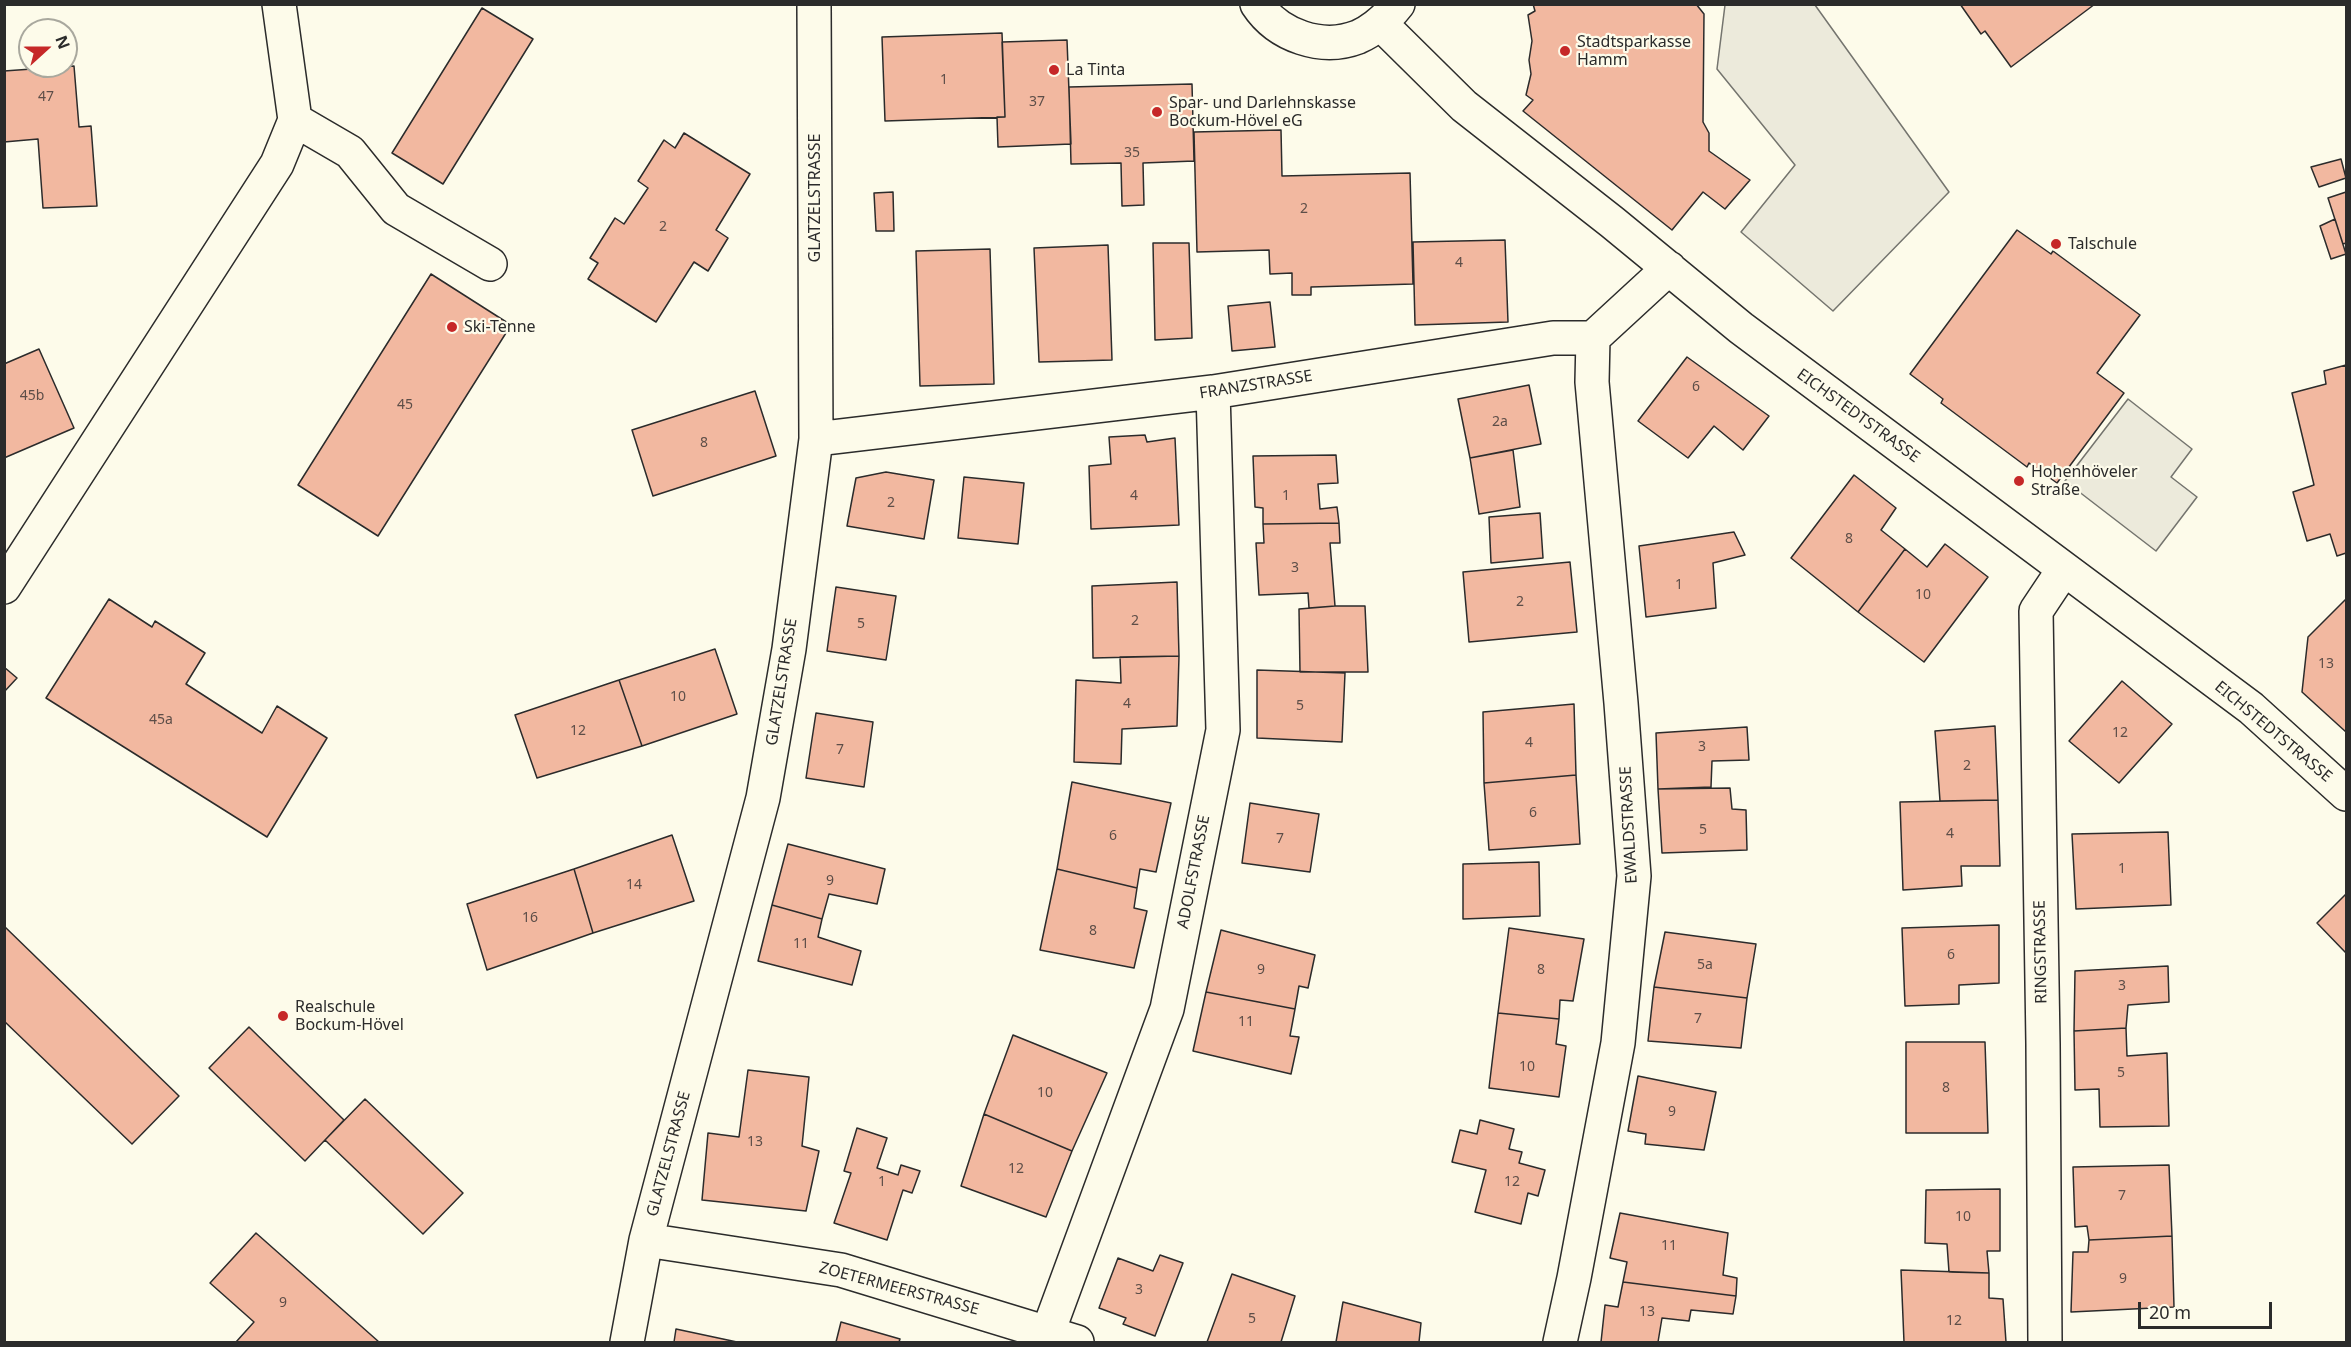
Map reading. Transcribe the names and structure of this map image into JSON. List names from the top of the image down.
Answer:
{
  "streets": {
    "street": [
      "GLATZELSTRASSE",
      "FRANZSTRASSE",
      "EICHSTEDTSTRASSE",
      "EWALDSTRASSE",
      "ADOLFSTRASSE",
      "RINGSTRASSE",
      "ZOETERMEERSTRASSE"
    ]
  },
  "crossings": [
    ["GLATZELSTRASSE", "FRANZSTRASSE"],
    ["GLATZELSTRASSE", "ZOETERMEERSTRASSE"],
    ["FRANZSTRASSE", "EWALDSTRASSE"],
    ["FRANZSTRASSE", "ADOLFSTRASSE"],
    ["EICHSTEDTSTRASSE", "RINGSTRASSE"],
    ["ADOLFSTRASSE", "ZOETERMEERSTRASSE"]
  ],
  "places": [
    "Stadtsparkasse Hamm",
    "La Tinta",
    "Spar- und Darlehnskasse Bockum-Hövel eG",
    "Talschule",
    "Ski-Tenne",
    "Hohenhöveler Straße",
    "Realschule Bockum-Hövel"
  ],
  "house_numbers": [
    "1",
    "47",
    "37",
    "35",
    "2",
    "2",
    "4",
    "6",
    "45b",
    "45",
    "2a",
    "8",
    "4",
    "1",
    "2",
    "8",
    "3",
    "1",
    "10",
    "2",
    "2",
    "5",
    "13",
    "10",
    "4",
    "5",
    "45a",
    "12",
    "12",
    "4",
    "3",
    "7",
    "2",
    "6",
    "5",
    "4",
    "6",
    "7",
    "1",
    "9",
    "14",
    "16",
    "8",
    "11",
    "6",
    "5a",
    "9",
    "8",
    "3",
    "7",
    "11",
    "10",
    "5",
    "8",
    "10",
    "9",
    "13",
    "12",
    "1",
    "12",
    "7",
    "10",
    "11",
    "9",
    "3",
    "9",
    "13",
    "5",
    "12"
  ],
  "scale_bar": "20 m",
  "north": "right"
}
